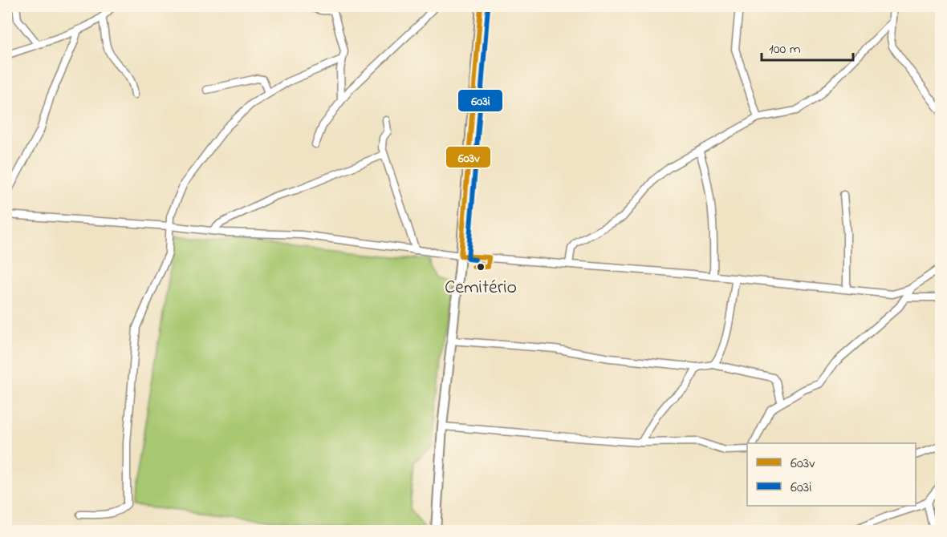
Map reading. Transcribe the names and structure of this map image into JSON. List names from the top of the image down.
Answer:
{
  "places": ["Cemitério"],
  "lines": ["transit line 603v", "transit line 603i"],
  "legend": ["603v", "603i"],
  "scale_bar": "100 m"
}
